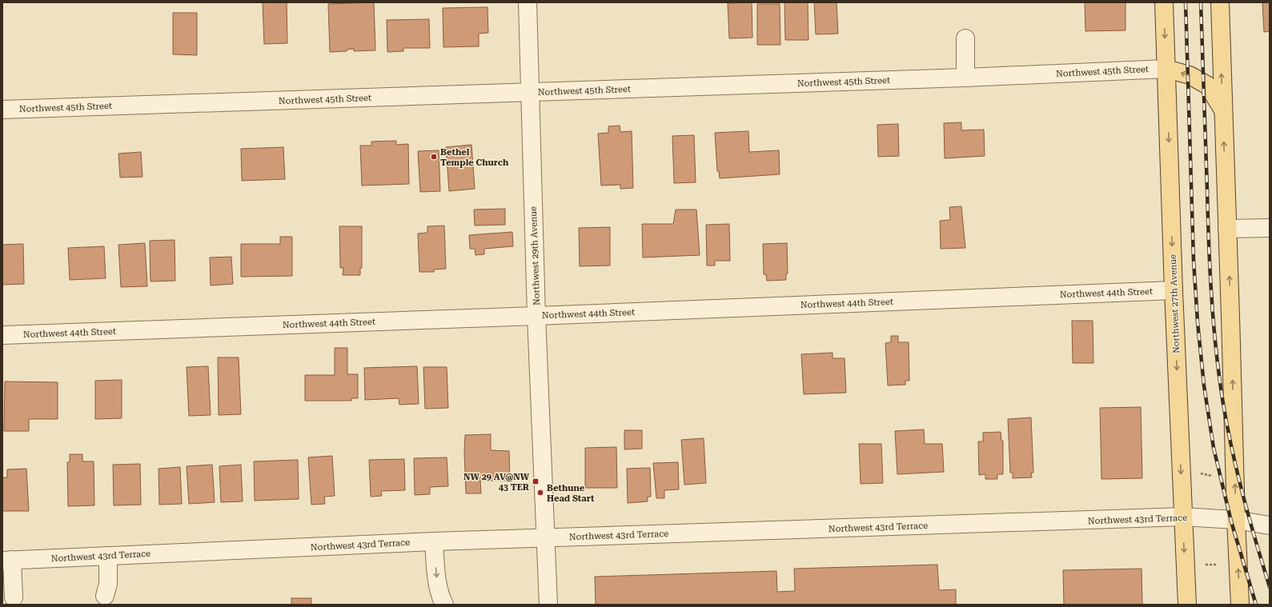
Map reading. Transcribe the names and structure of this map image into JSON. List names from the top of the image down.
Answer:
{
  "streets": {
    "main road": ["Northwest 27th Avenue"],
    "street": [
      "Northwest 45th Street",
      "Northwest 29th Avenue",
      "Northwest 44th Street",
      "Northwest 43rd Terrace"
    ]
  },
  "crossings": [
    ["Northwest 45th Street", "Northwest 29th Avenue"],
    ["Northwest 45th Street", "Northwest 27th Avenue"],
    ["Northwest 29th Avenue", "Northwest 44th Street"],
    ["Northwest 29th Avenue", "Northwest 43rd Terrace"],
    ["Northwest 44th Street", "Northwest 27th Avenue"],
    ["Northwest 27th Avenue", "Northwest 43rd Terrace"]
  ],
  "places": {
    "other": ["Bethel Temple Church", "Bethune Head Start"],
    "transit": ["NW 29 AV@NW 43 TER"]
  }
}
